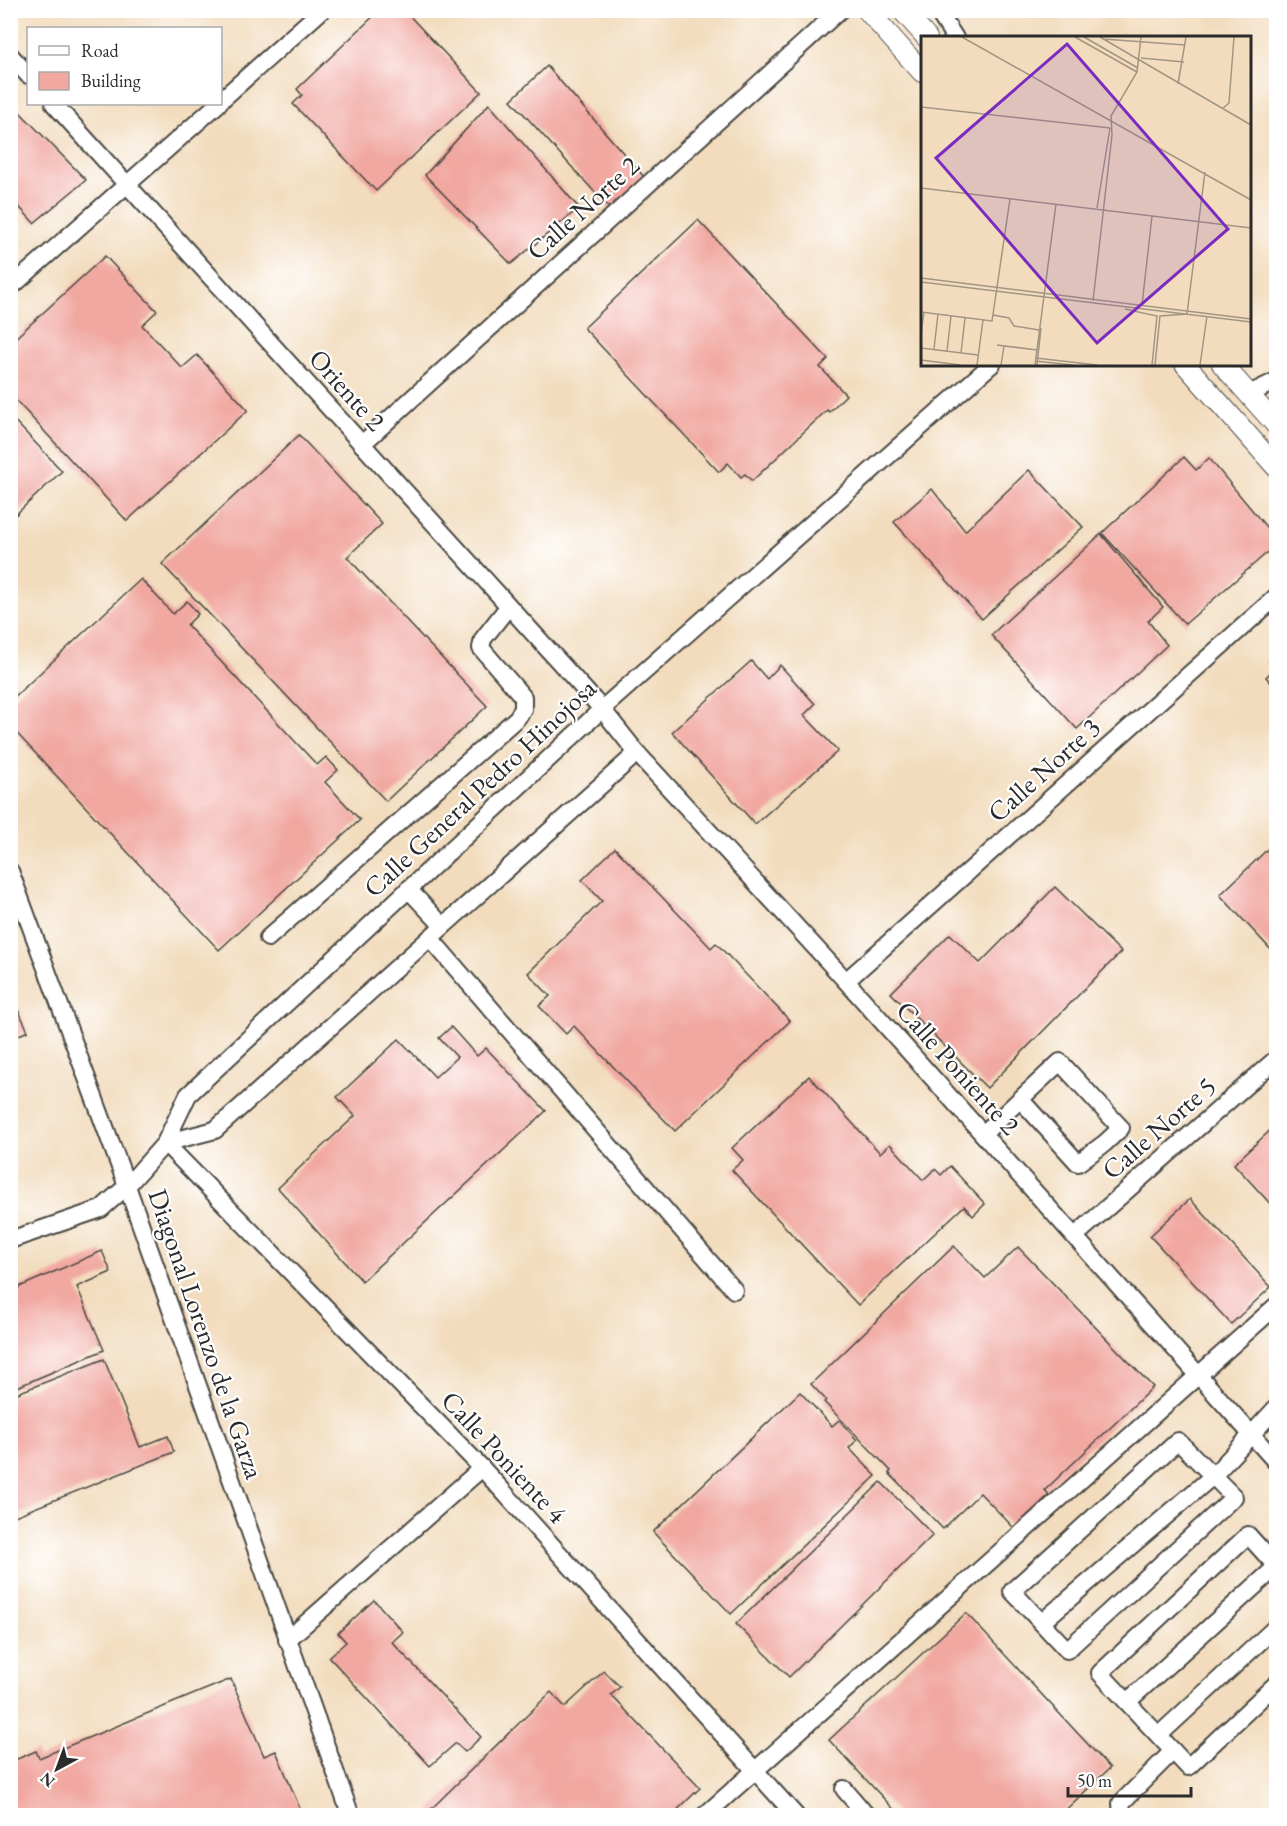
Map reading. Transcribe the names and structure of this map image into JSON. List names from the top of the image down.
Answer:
{
  "streets": {
    "street": [
      "Calle Norte 2",
      "Oriente 2",
      "Calle Norte 3",
      "Calle General Pedro Hinojosa",
      "Calle Poniente 2",
      "Calle Norte 5",
      "Diagonal Lorenzo de la Garza",
      "Calle Poniente 4"
    ]
  },
  "crossings": [
    ["Calle Norte 2", "Oriente 2"],
    ["Oriente 2", "Calle General Pedro Hinojosa"],
    ["Oriente 2", "Calle Poniente 2"],
    ["Calle Norte 3", "Calle Poniente 2"],
    ["Calle General Pedro Hinojosa", "Calle Poniente 2"],
    ["Calle General Pedro Hinojosa", "Diagonal Lorenzo de la Garza"],
    ["Calle General Pedro Hinojosa", "Calle Poniente 4"],
    ["Calle Poniente 2", "Calle Norte 5"]
  ],
  "legend": ["Road", "Building"],
  "scale_bar": "50 m",
  "north": "bottom left"
}
